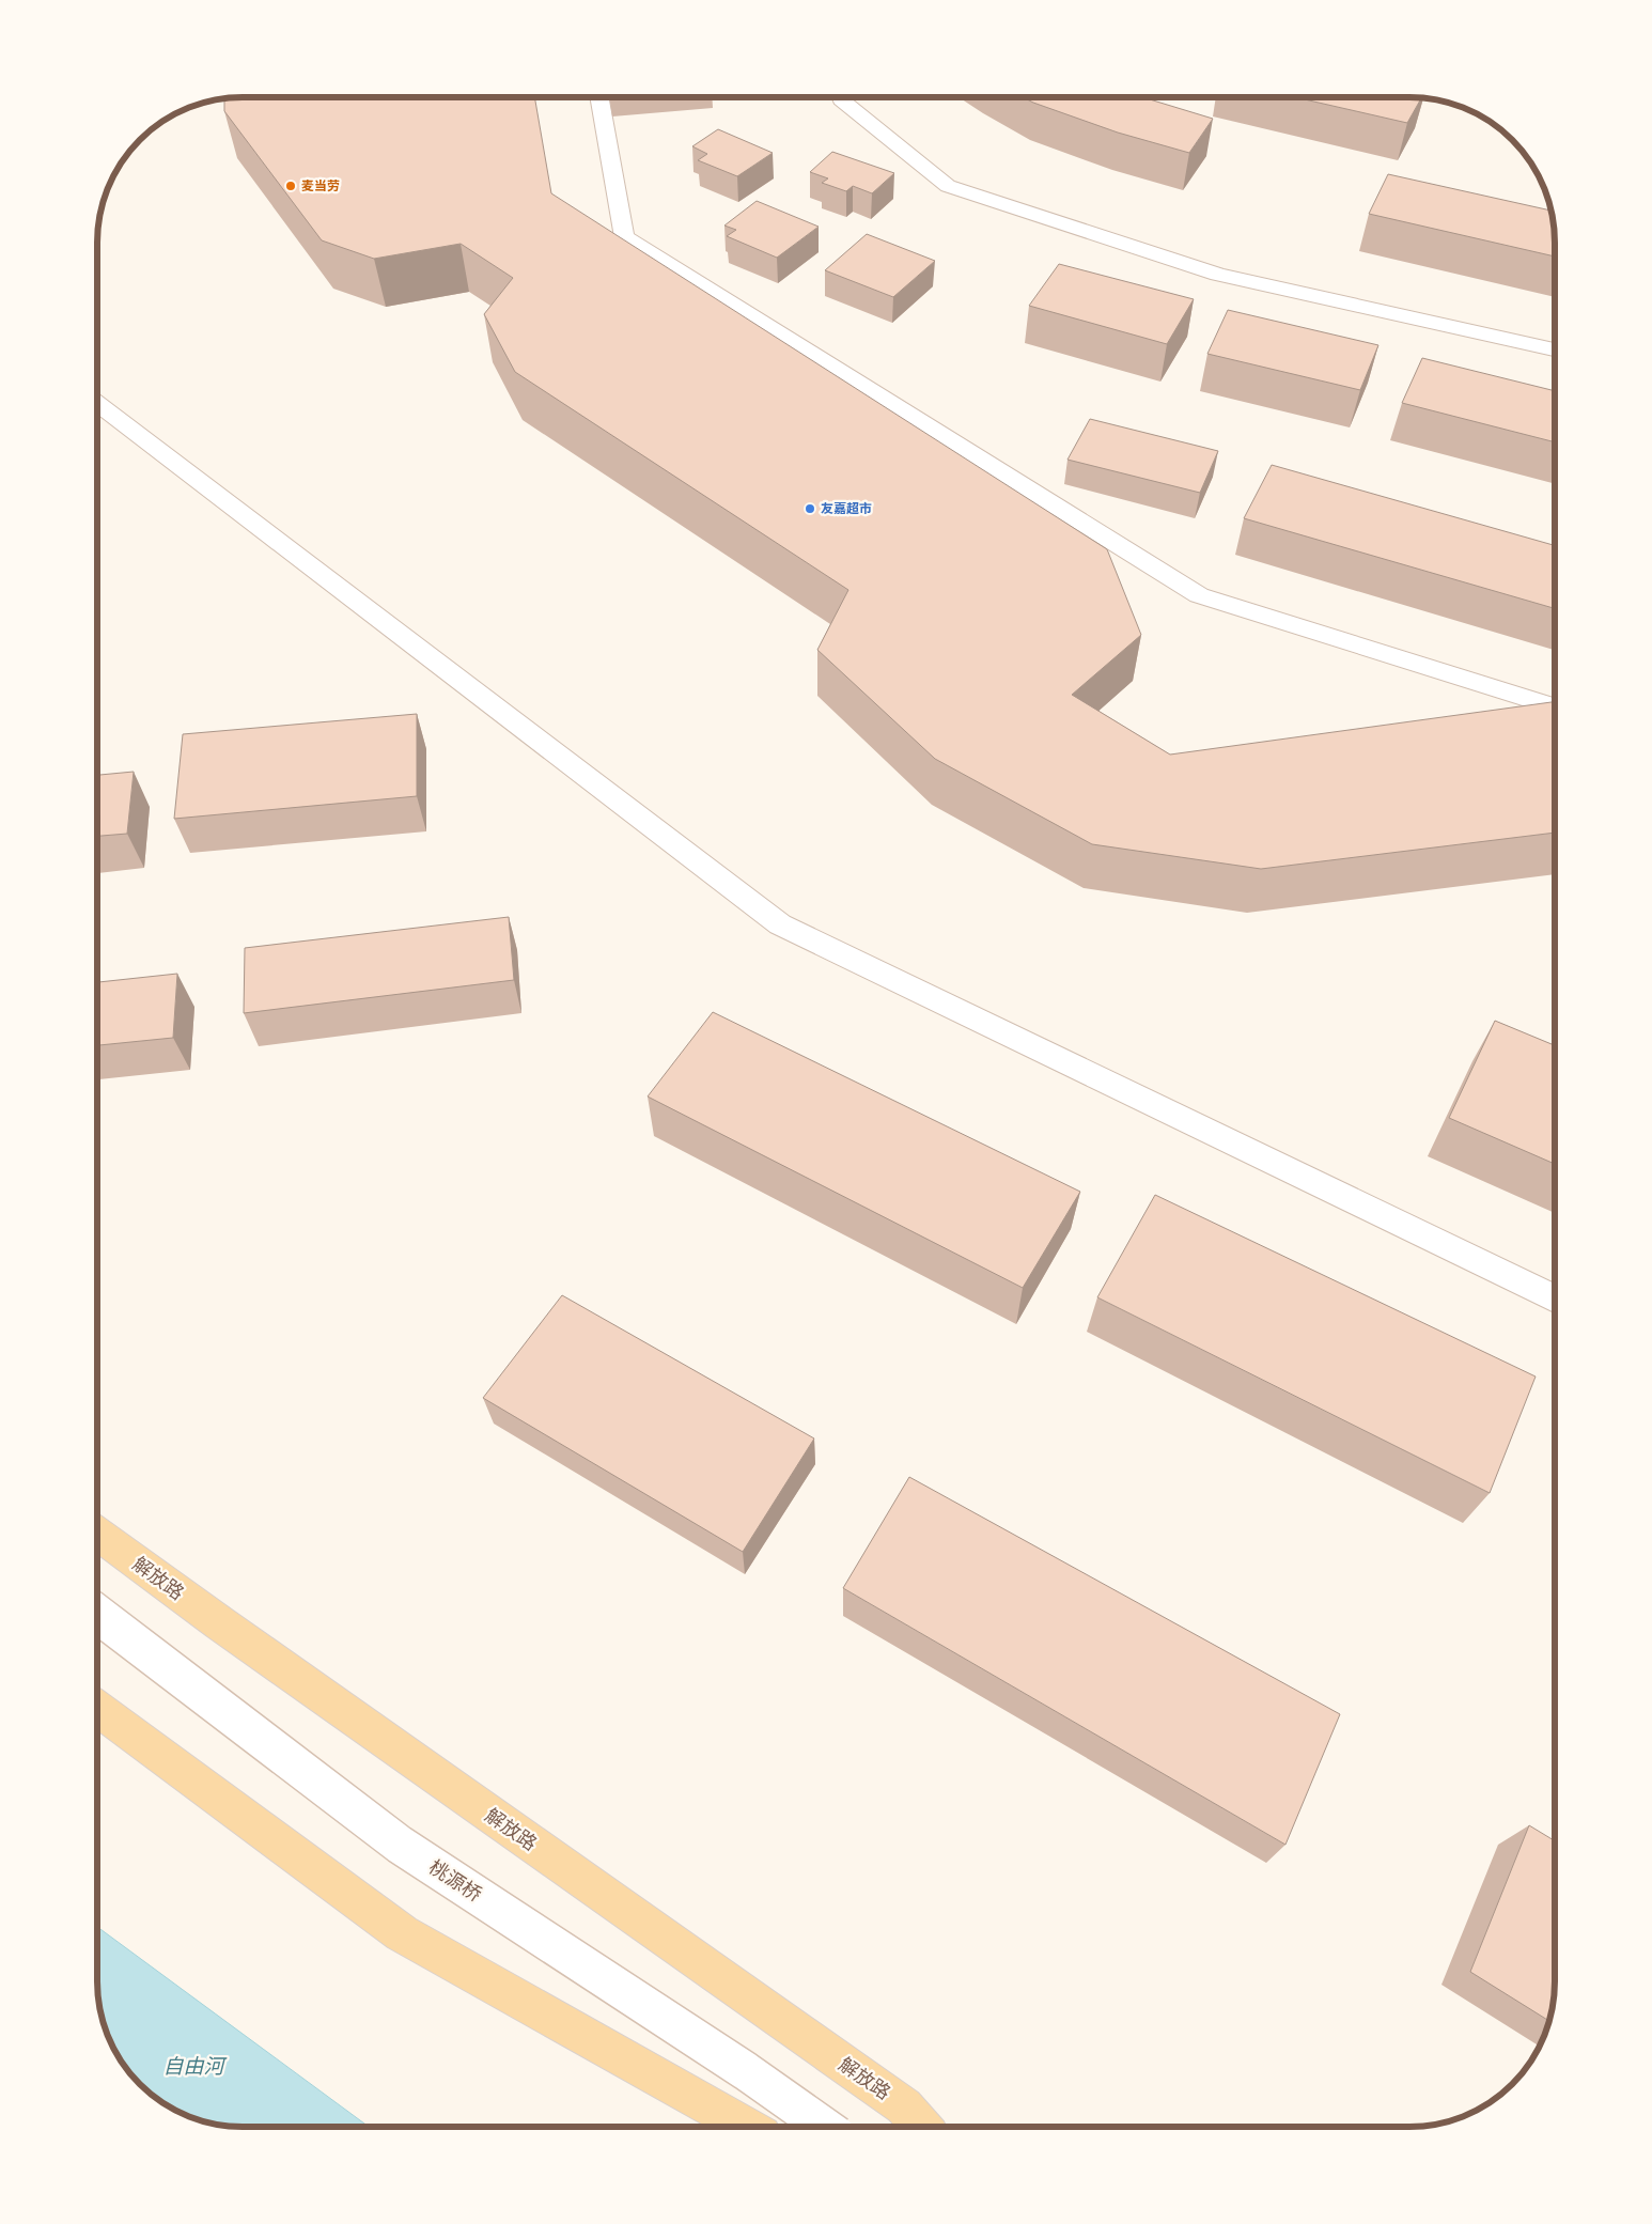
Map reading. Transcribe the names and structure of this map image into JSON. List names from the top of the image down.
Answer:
{
  "streets": {
    "main road": ["解放路"],
    "street": ["桃源桥"]
  },
  "water": ["自由河"],
  "places": ["麦当劳", "友嘉超市"]
}
